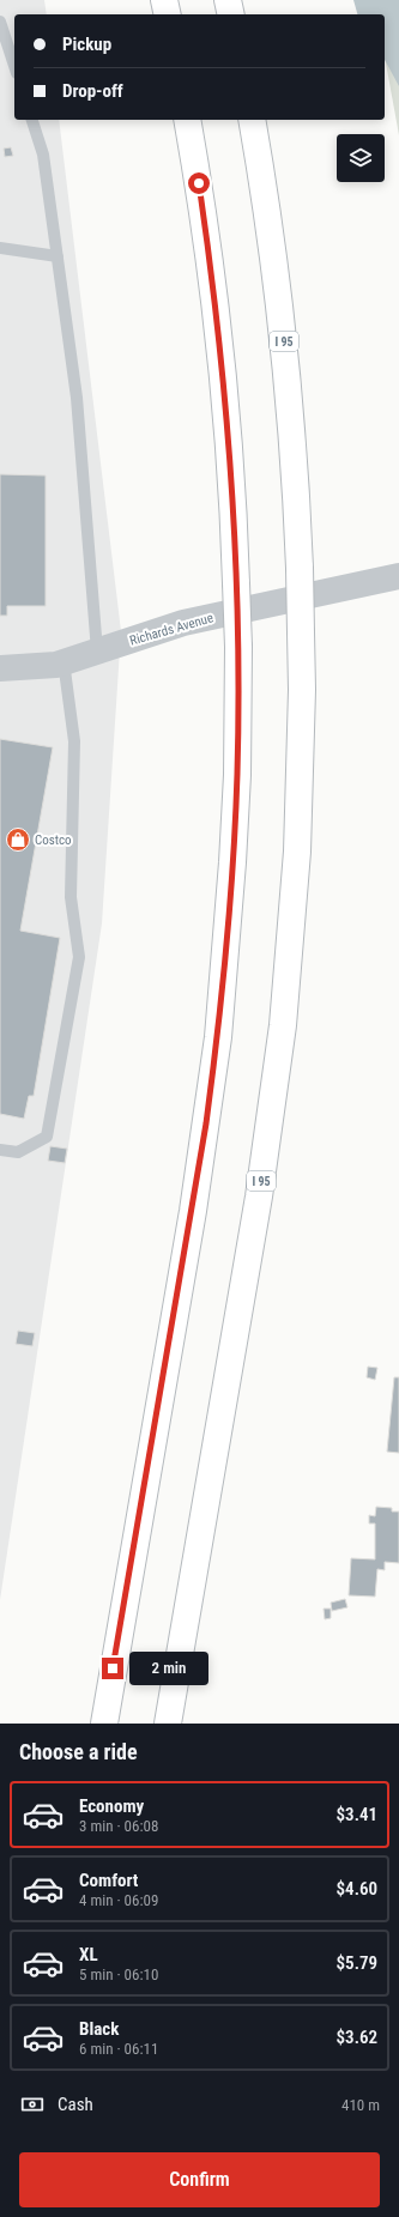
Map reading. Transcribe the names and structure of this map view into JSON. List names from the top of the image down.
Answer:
{
  "streets": {
    "highway": ["I 95"],
    "street": ["Richards Avenue"]
  },
  "places": {
    "shop": ["Costco"]
  },
  "page": {
    "banner": ["Pickup", "Drop-off"],
    "bubble": "2 min",
    "heading": "Choose a ride",
    "list": [
      {
        "name": "Economy",
        "note": "3 min · 06:08",
        "value": "$3.41"
      },
      {
        "name": "Comfort",
        "note": "4 min · 06:09",
        "value": "$4.60"
      },
      {
        "name": "XL",
        "note": "5 min · 06:10",
        "value": "$5.79"
      },
      {
        "name": "Black",
        "note": "6 min · 06:11",
        "value": "$3.62"
      }
    ],
    "pay": ["Cash", "410 m"],
    "buttons": "Confirm"
  }
}
